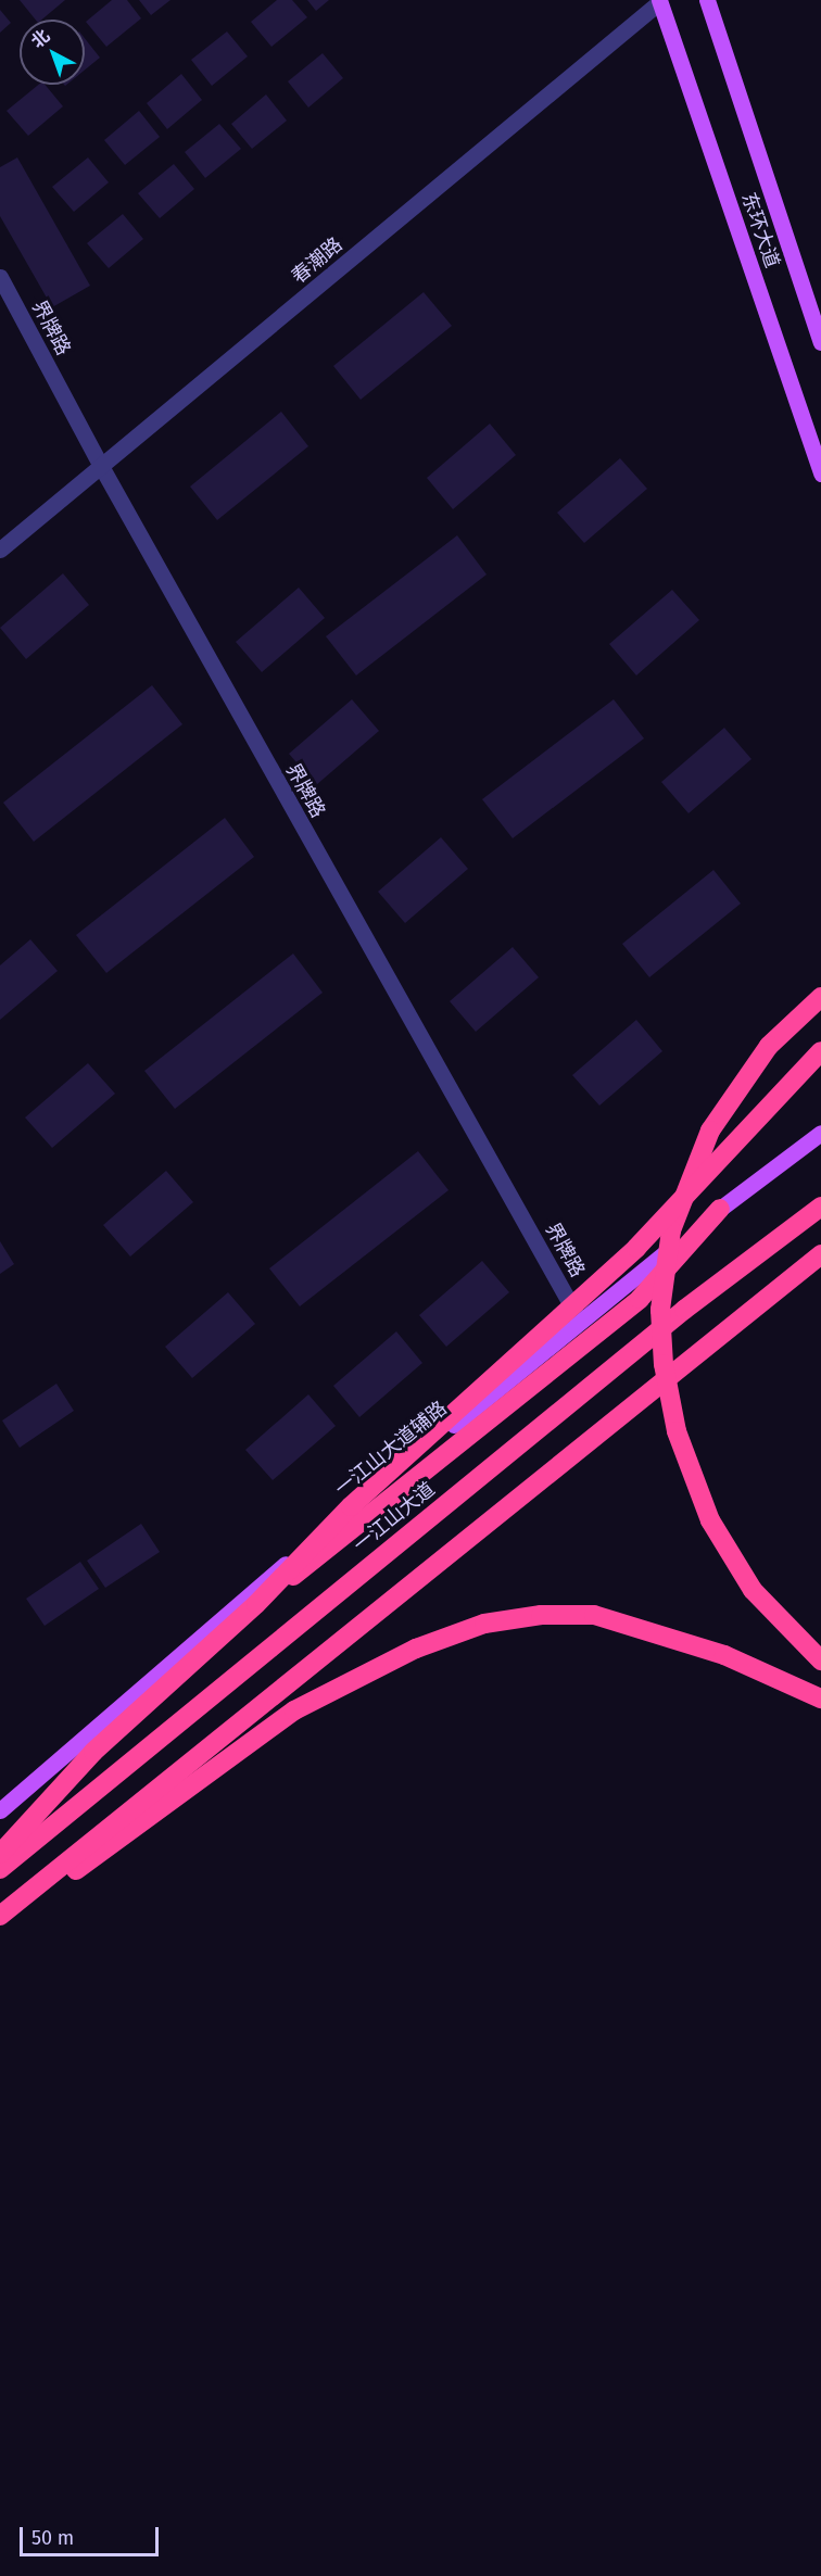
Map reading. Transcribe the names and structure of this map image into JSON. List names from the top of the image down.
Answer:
{
  "streets": {
    "highway": ["一江山大道"],
    "main road": ["东环大道", "一江山大道辅路"],
    "street": ["春潮路", "界牌路"]
  },
  "crossings": [
    ["东环大道", "春潮路"],
    ["春潮路", "界牌路"],
    ["界牌路", "一江山大道辅路"]
  ],
  "scale_bar": "50 m",
  "north": "top left"
}
